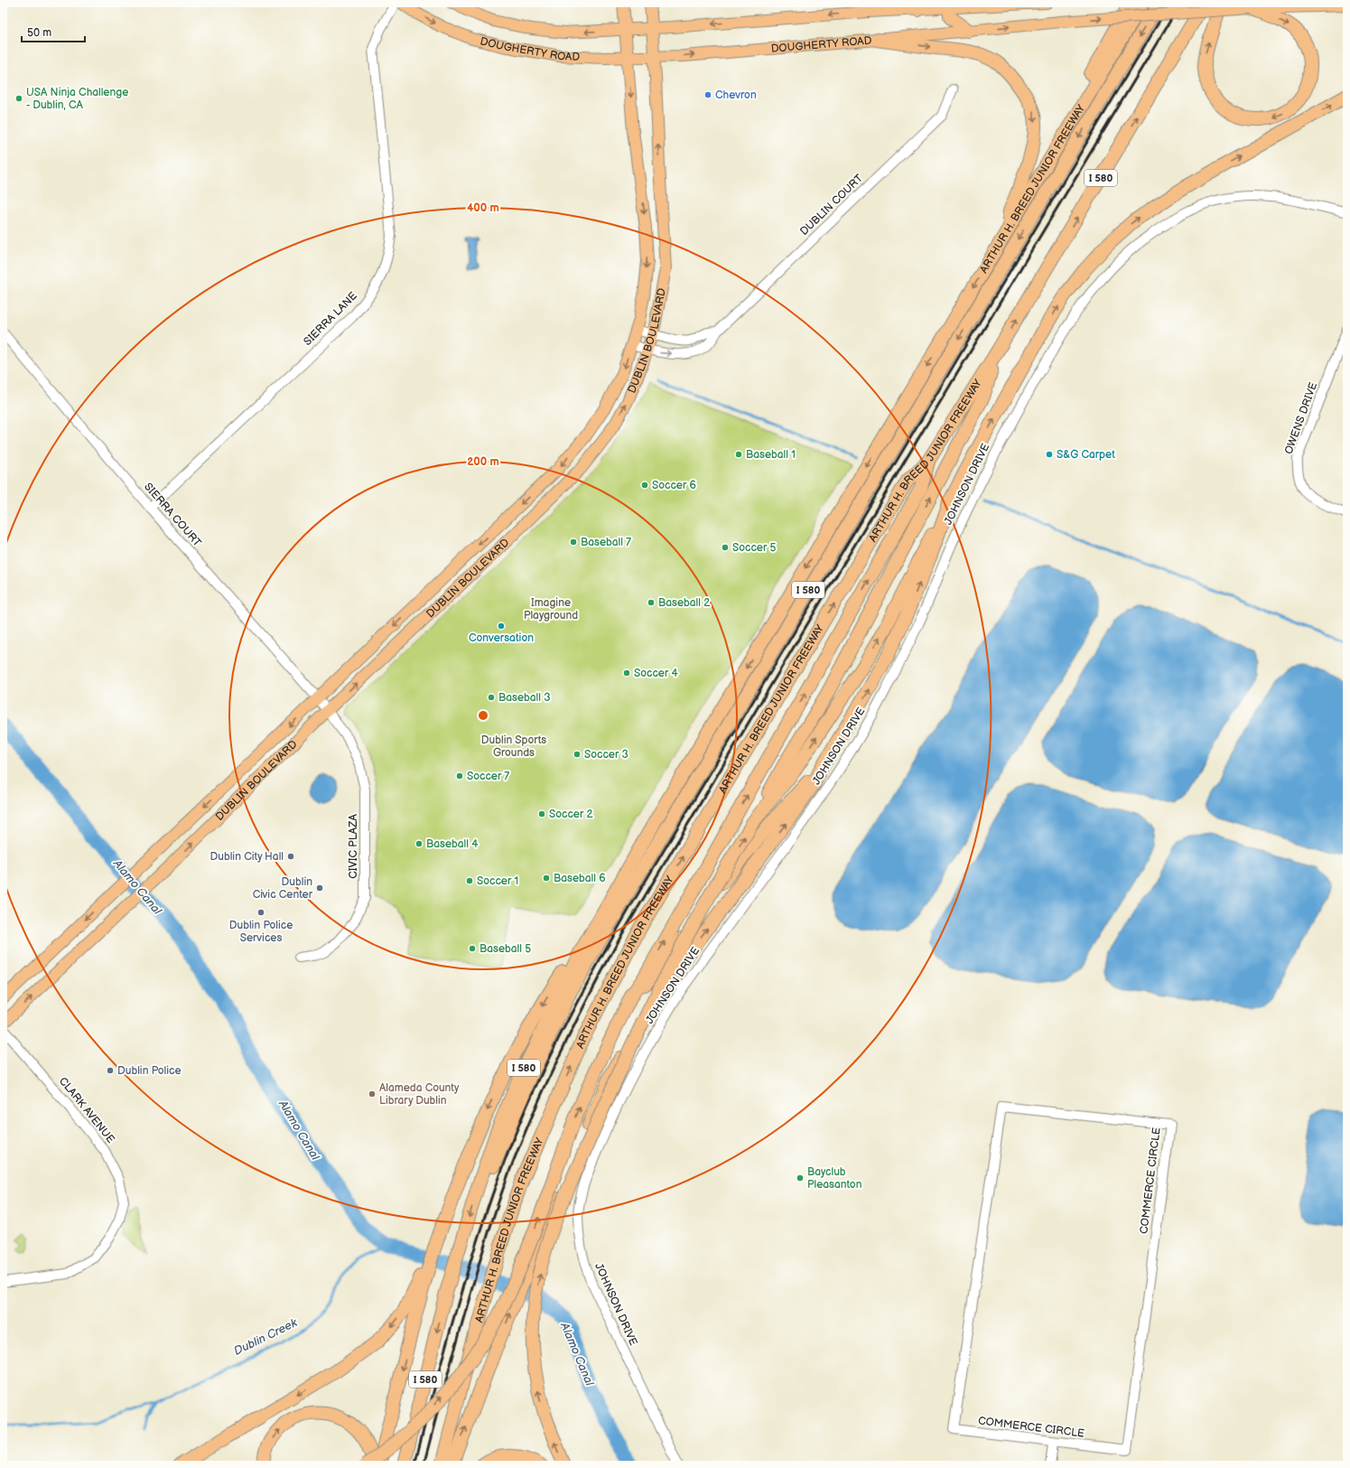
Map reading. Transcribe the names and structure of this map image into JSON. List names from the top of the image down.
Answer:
{
  "streets": {
    "highway": ["I 580", "ARTHUR H. BREED JUNIOR FREEWAY"],
    "main road": ["DOUGHERTY ROAD", "DUBLIN BOULEVARD"],
    "street": [
      "DUBLIN COURT",
      "SIERRA LANE",
      "OWENS DRIVE",
      "JOHNSON DRIVE",
      "SIERRA COURT",
      "CIVIC PLAZA",
      "CLARK AVENUE",
      "COMMERCE CIRCLE"
    ]
  },
  "crossings": [
    ["DOUGHERTY ROAD", "DUBLIN BOULEVARD"],
    ["I 580", "ARTHUR H. BREED JUNIOR FREEWAY"],
    ["DUBLIN COURT", "DUBLIN BOULEVARD"],
    ["SIERRA LANE", "SIERRA COURT"],
    ["DUBLIN BOULEVARD", "SIERRA COURT"],
    ["DUBLIN BOULEVARD", "CIVIC PLAZA"],
    ["SIERRA COURT", "CIVIC PLAZA"]
  ],
  "water": ["Alamo Canal", "Dublin Creek"],
  "parks": ["Imagine Playground", "Dublin Sports Grounds"],
  "places": [
    "Chevron",
    "USA Ninja Challenge - Dublin, CA",
    "Baseball 1",
    "S&G Carpet",
    "Soccer 6",
    "Baseball 7",
    "Soccer 5",
    "Baseball 2",
    "Conversation",
    "Soccer 4",
    "Baseball 3",
    "Soccer 3",
    "Soccer 7",
    "Soccer 2",
    "Baseball 4",
    "Dublin City Hall",
    "Baseball 6",
    "Soccer 1",
    "Dublin Civic Center",
    "Dublin Police Services",
    "Baseball 5",
    "Dublin Police",
    "Alameda County Library Dublin",
    "Bayclub Pleasanton"
  ],
  "scale_bar": "50 m",
  "rings": ["400 m", "200 m"]
}
